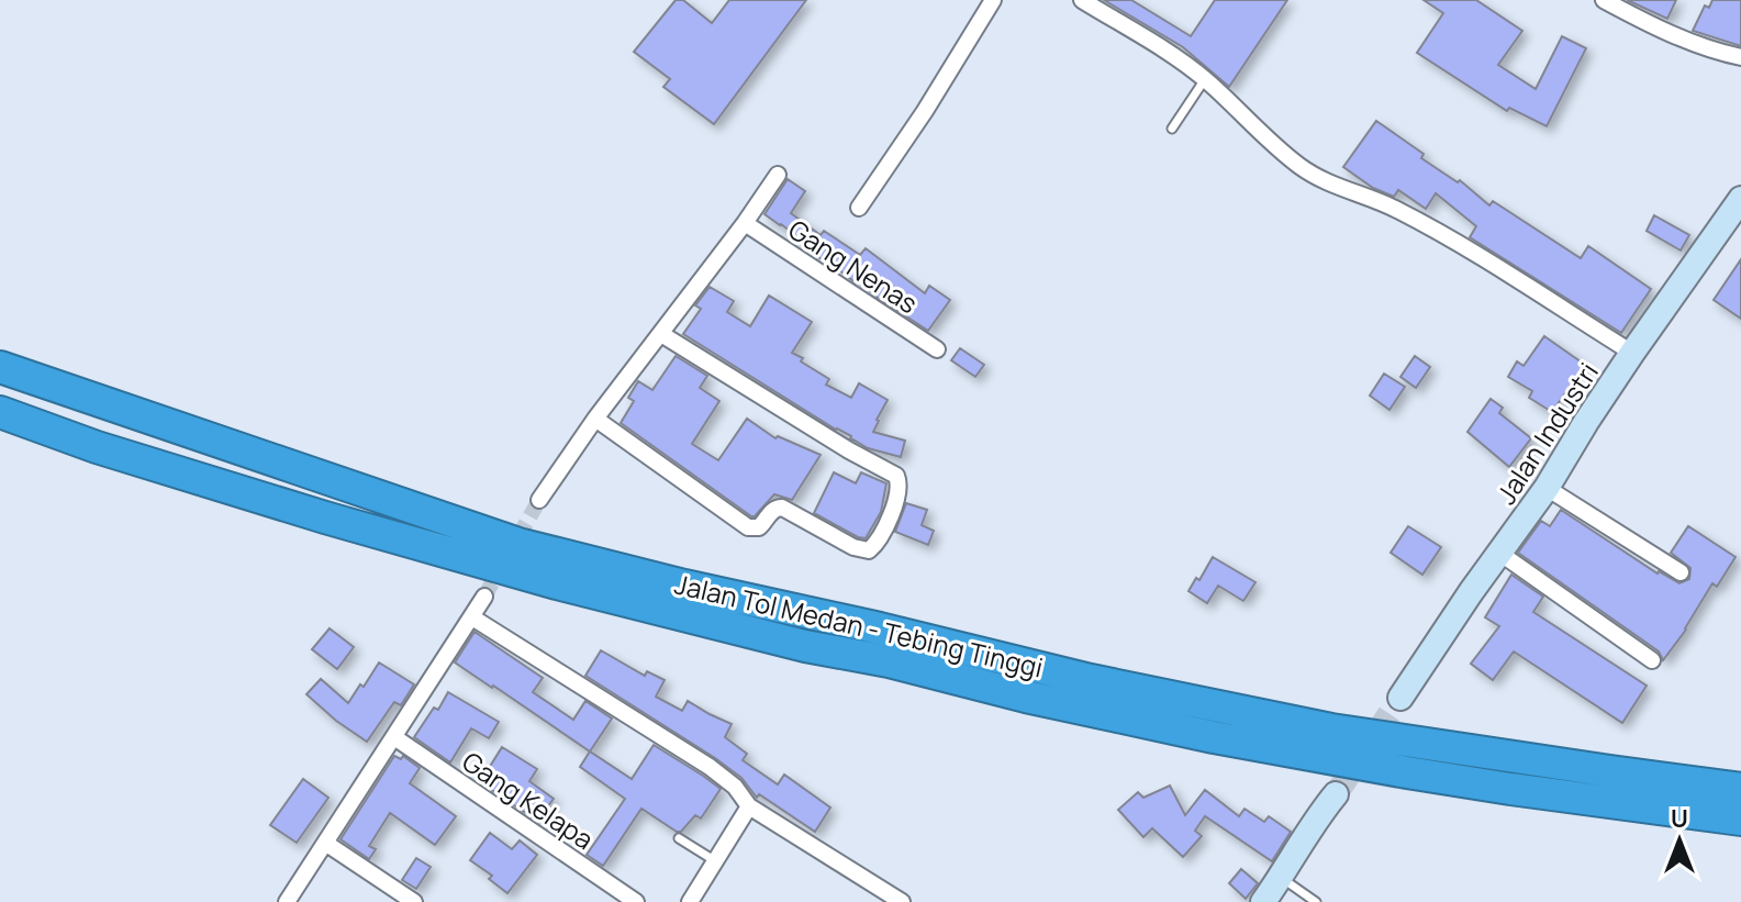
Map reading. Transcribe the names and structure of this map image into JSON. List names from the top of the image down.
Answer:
{
  "streets": {
    "highway": ["Jalan Tol Medan - Tebing Tinggi"],
    "street": ["Gang Nenas", "Jalan Industri", "Gang Kelapa"]
  },
  "north": "top"
}
